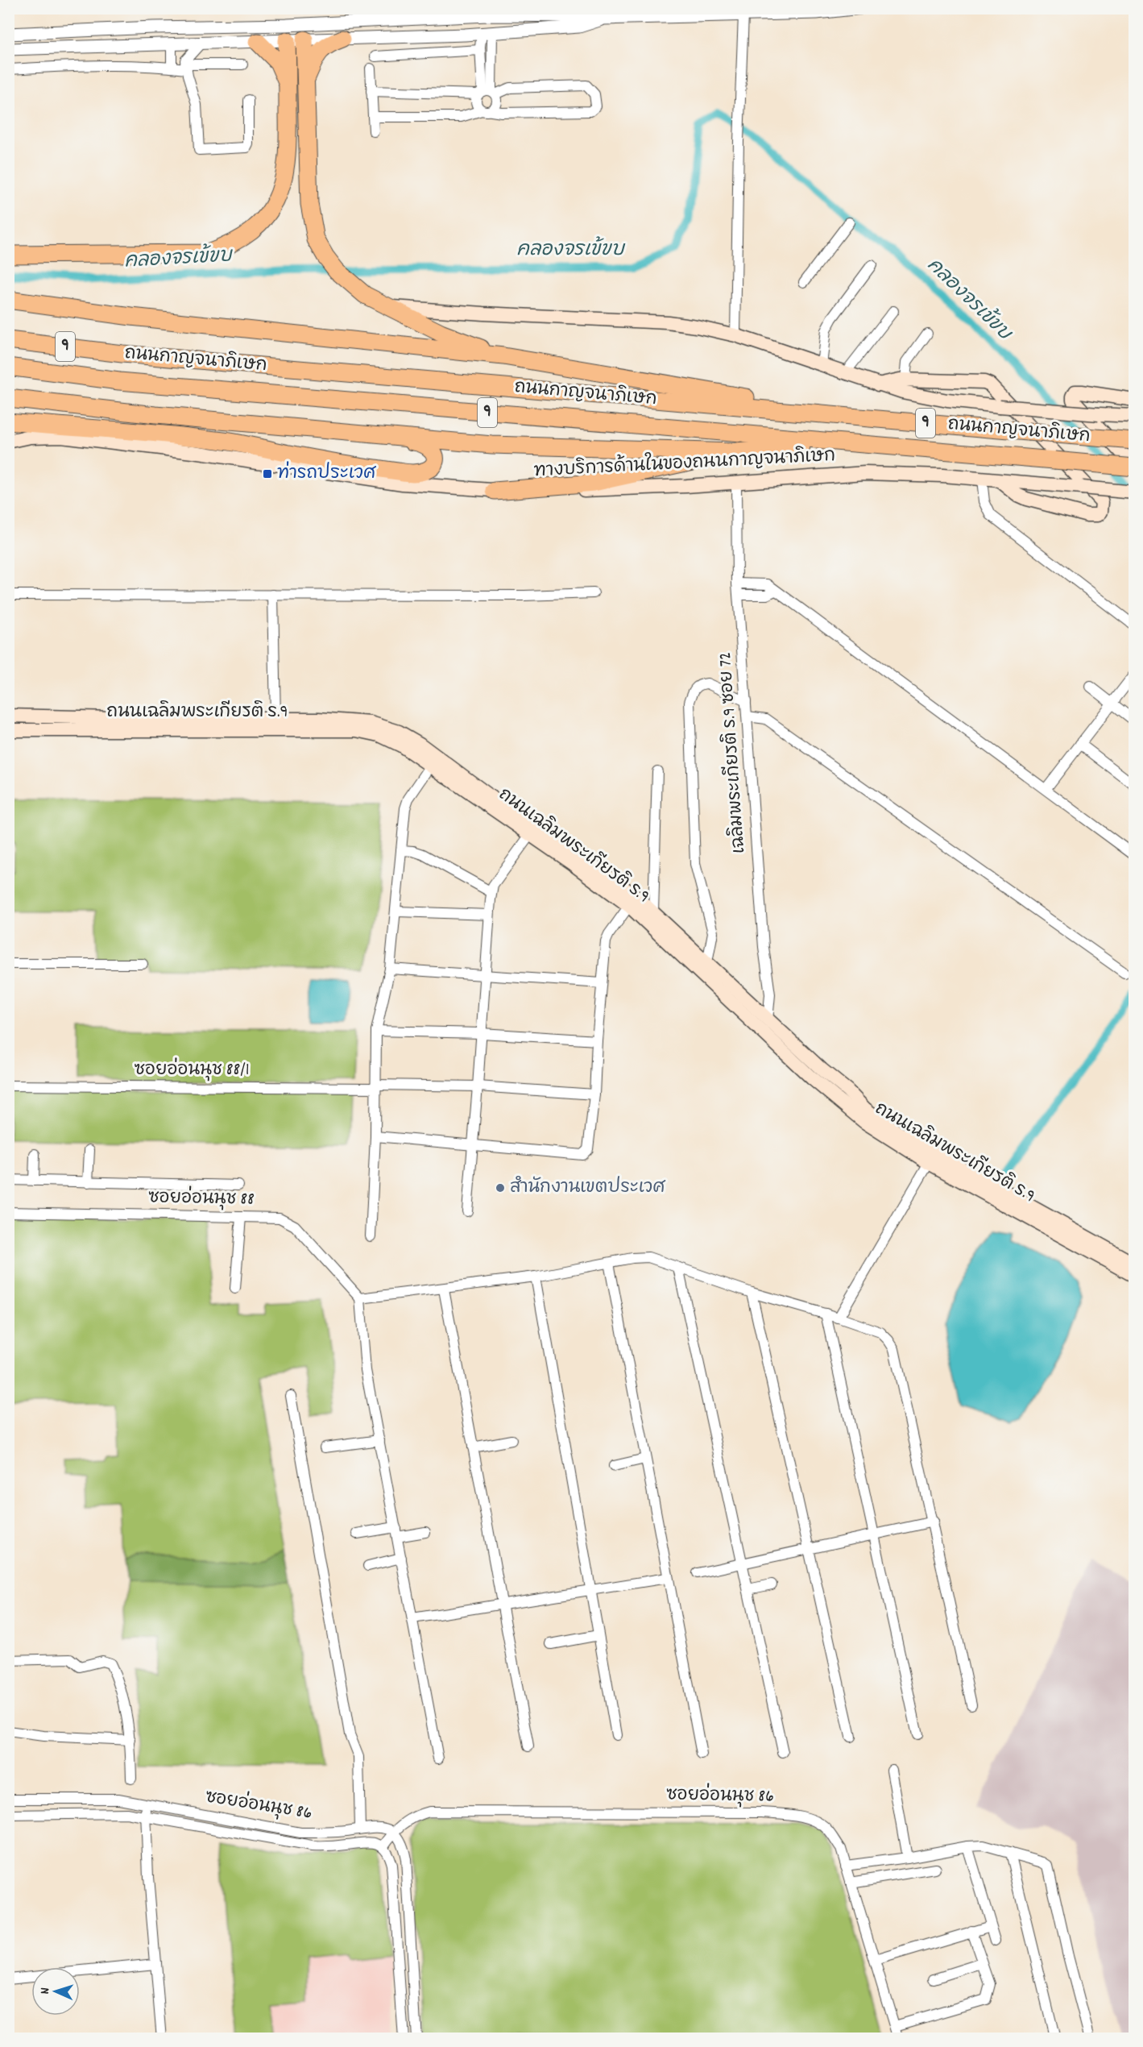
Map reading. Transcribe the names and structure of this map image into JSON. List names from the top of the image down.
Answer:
{
  "streets": {
    "highway": ["9", "ถนนกาญจนาภิเษก"],
    "main road": ["ทางบริการด้านในของถนนกาญจนาภิเษก", "ถนนเฉลิมพระเกียรติ ร.9"],
    "street": [
      "เฉลิมพระเกียรติ ร.9 ซอย 72",
      "ซอยอ่อนนุช 88/1",
      "ซอยอ่อนนุช 88",
      "ซอยอ่อนนุช 86"
    ]
  },
  "crossings": [
    ["ทางบริการด้านในของถนนกาญจนาภิเษก", "เฉลิมพระเกียรติ ร.9 ซอย 72"],
    ["ถนนเฉลิมพระเกียรติ ร.9", "เฉลิมพระเกียรติ ร.9 ซอย 72"]
  ],
  "water": ["คลองจรเข้ขบ"],
  "places": {
    "transit": ["ท่ารถประเวศ"],
    "other": ["สำนักงานเขตประเวศ"]
  },
  "north": "left"
}
